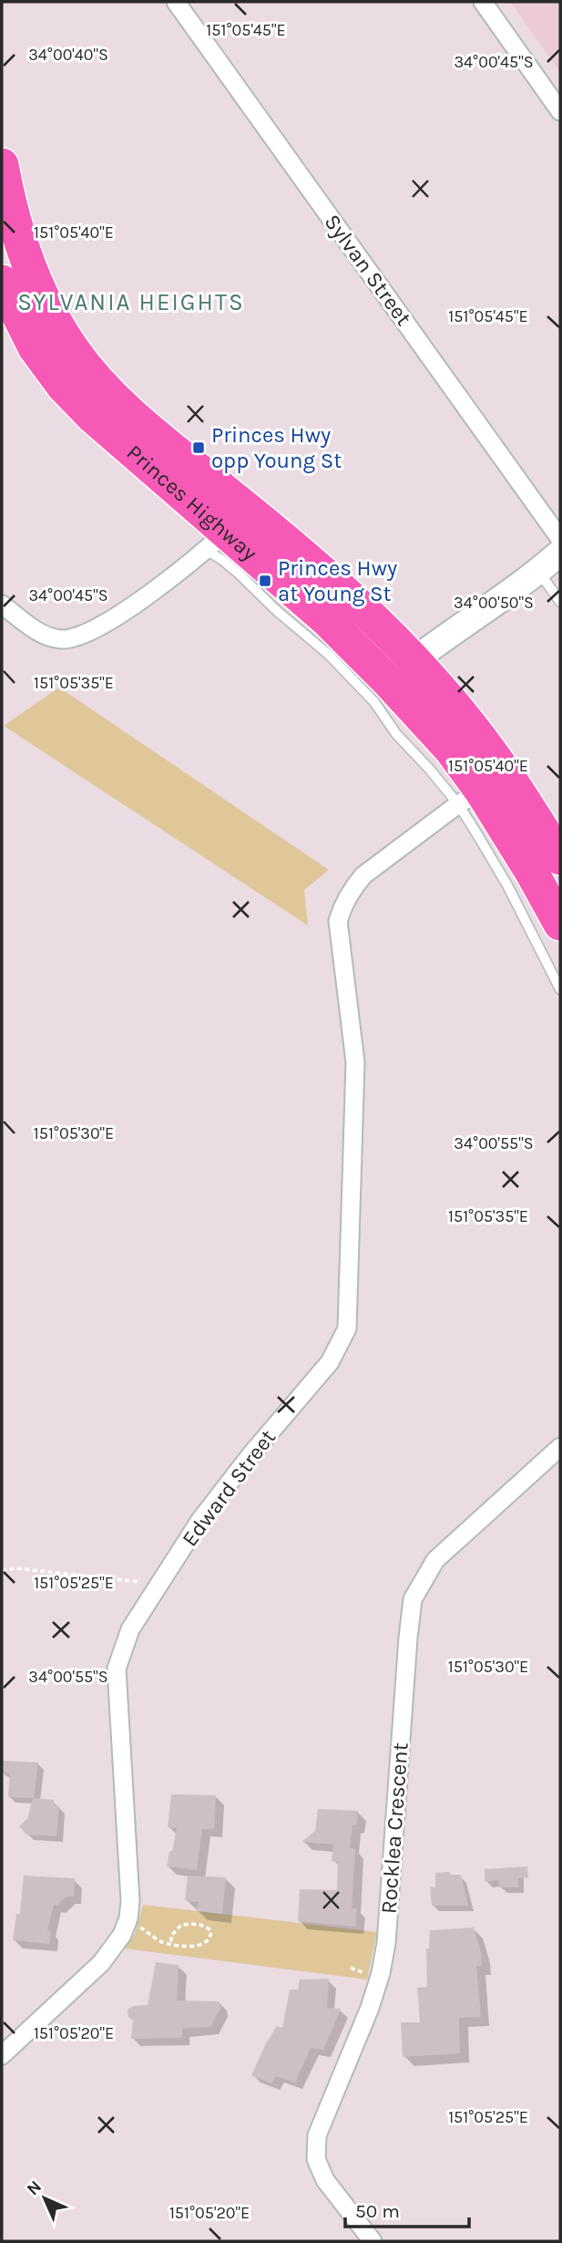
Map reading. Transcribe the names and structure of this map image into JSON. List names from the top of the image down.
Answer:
{
  "streets": {
    "highway": ["Princes Highway"],
    "street": ["Sylvan Street", "Edward Street", "Rocklea Crescent"]
  },
  "crossings": [
    ["Princes Highway", "Edward Street"]
  ],
  "districts": ["SYLVANIA HEIGHTS"],
  "places": {
    "transit": ["Princes Hwy opp Young St", "Princes Hwy at Young St"]
  },
  "scale_bar": "50 m",
  "north": "top left",
  "coordinates": [
    "151°05'45\"E",
    "34°00'40\"S",
    "34°00'45\"S",
    "151°05'40\"E",
    "34°00'50\"S",
    "151°05'35\"E",
    "151°05'30\"E",
    "34°00'55\"S",
    "151°05'25\"E",
    "151°05'20\"E"
  ]
}
